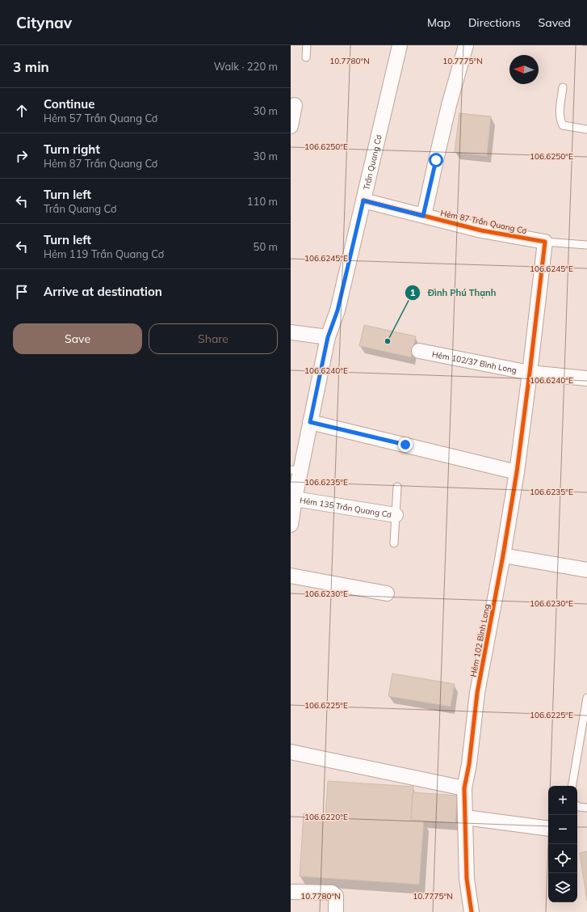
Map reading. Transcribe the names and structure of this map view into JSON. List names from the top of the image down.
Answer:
{
  "streets": {
    "street": [
      "Trần Quang Cơ",
      "Hẻm 87 Trần Quang Cơ",
      "Hẻm 102/37 Bình Long",
      "Hẻm 135 Trần Quang Cơ",
      "Hẻm 102 Bình Long"
    ]
  },
  "crossings": [
    ["Trần Quang Cơ", "Hẻm 87 Trần Quang Cơ"],
    ["Trần Quang Cơ", "Hẻm 135 Trần Quang Cơ"],
    ["Hẻm 87 Trần Quang Cơ", "Hẻm 102 Bình Long"],
    ["Hẻm 102/37 Bình Long", "Hẻm 102 Bình Long"]
  ],
  "places": ["Đình Phú Thạnh"],
  "north": "left",
  "page": {
    "header": "Citynav",
    "nav": ["Map", "Directions", "Saved"],
    "heading": ["3 min", "Walk · 220 m"],
    "list": [
      ["Continue", "Hẻm 57 Trần Quang Cơ", "30 m"],
      ["Turn right", "Hẻm 87 Trần Quang Cơ", "30 m"],
      ["Turn left", "Trần Quang Cơ", "110 m"],
      ["Turn left", "Hẻm 119 Trần Quang Cơ", "50 m"],
      "Arrive at destination"
    ],
    "buttons": ["Save", "Share"],
    "map_buttons": ["+", "−"]
  },
  "coordinates": [
    "10.7780°N",
    "10.7775°N",
    "106.6250°E",
    "106.6245°E",
    "106.6240°E",
    "106.6235°E",
    "106.6230°E",
    "106.6225°E",
    "106.6220°E"
  ]
}
